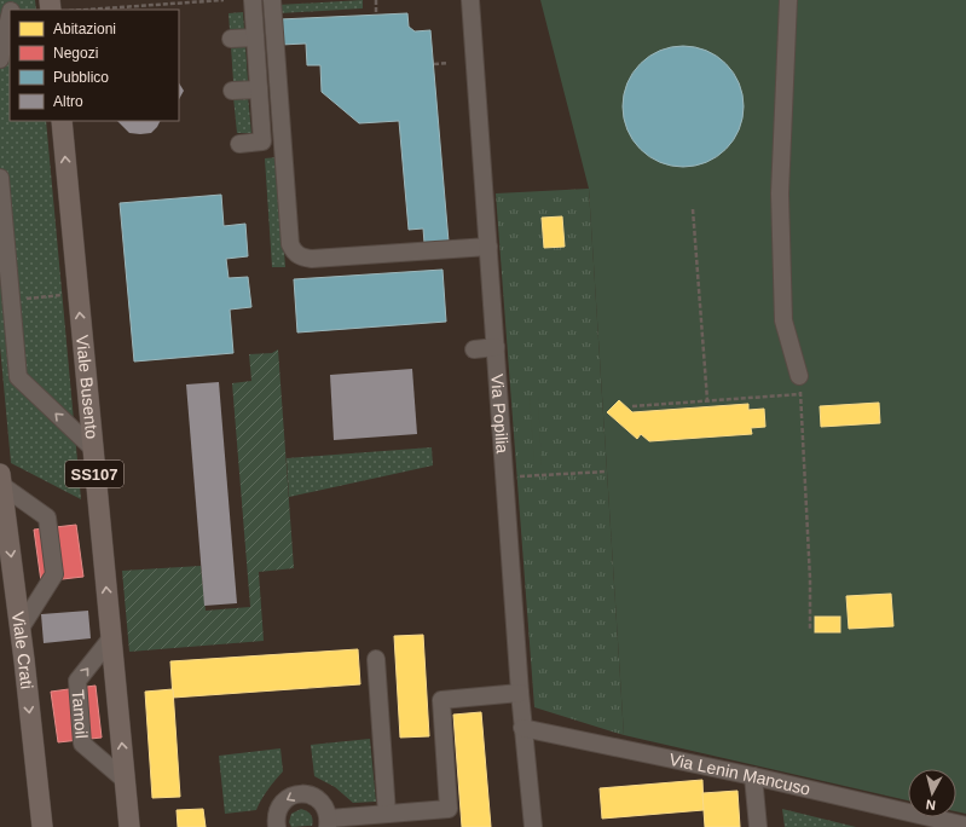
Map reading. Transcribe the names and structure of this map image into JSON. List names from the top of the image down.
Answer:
{
  "streets": {
    "main road": ["Viale Busento", "SS107", "Viale Crati"],
    "street": ["Via Popilia", "Tamoil", "Via Lenin Mancuso"]
  },
  "crossings": [
    ["Viale Busento", "Tamoil"],
    ["Via Popilia", "Via Lenin Mancuso"]
  ],
  "one_way": ["Viale Busento", "Viale Crati", "Tamoil"],
  "legend": [
    "Abitazioni",
    "Negozi",
    "Pubblico",
    "Altro"
  ],
  "north": "bottom"
}
